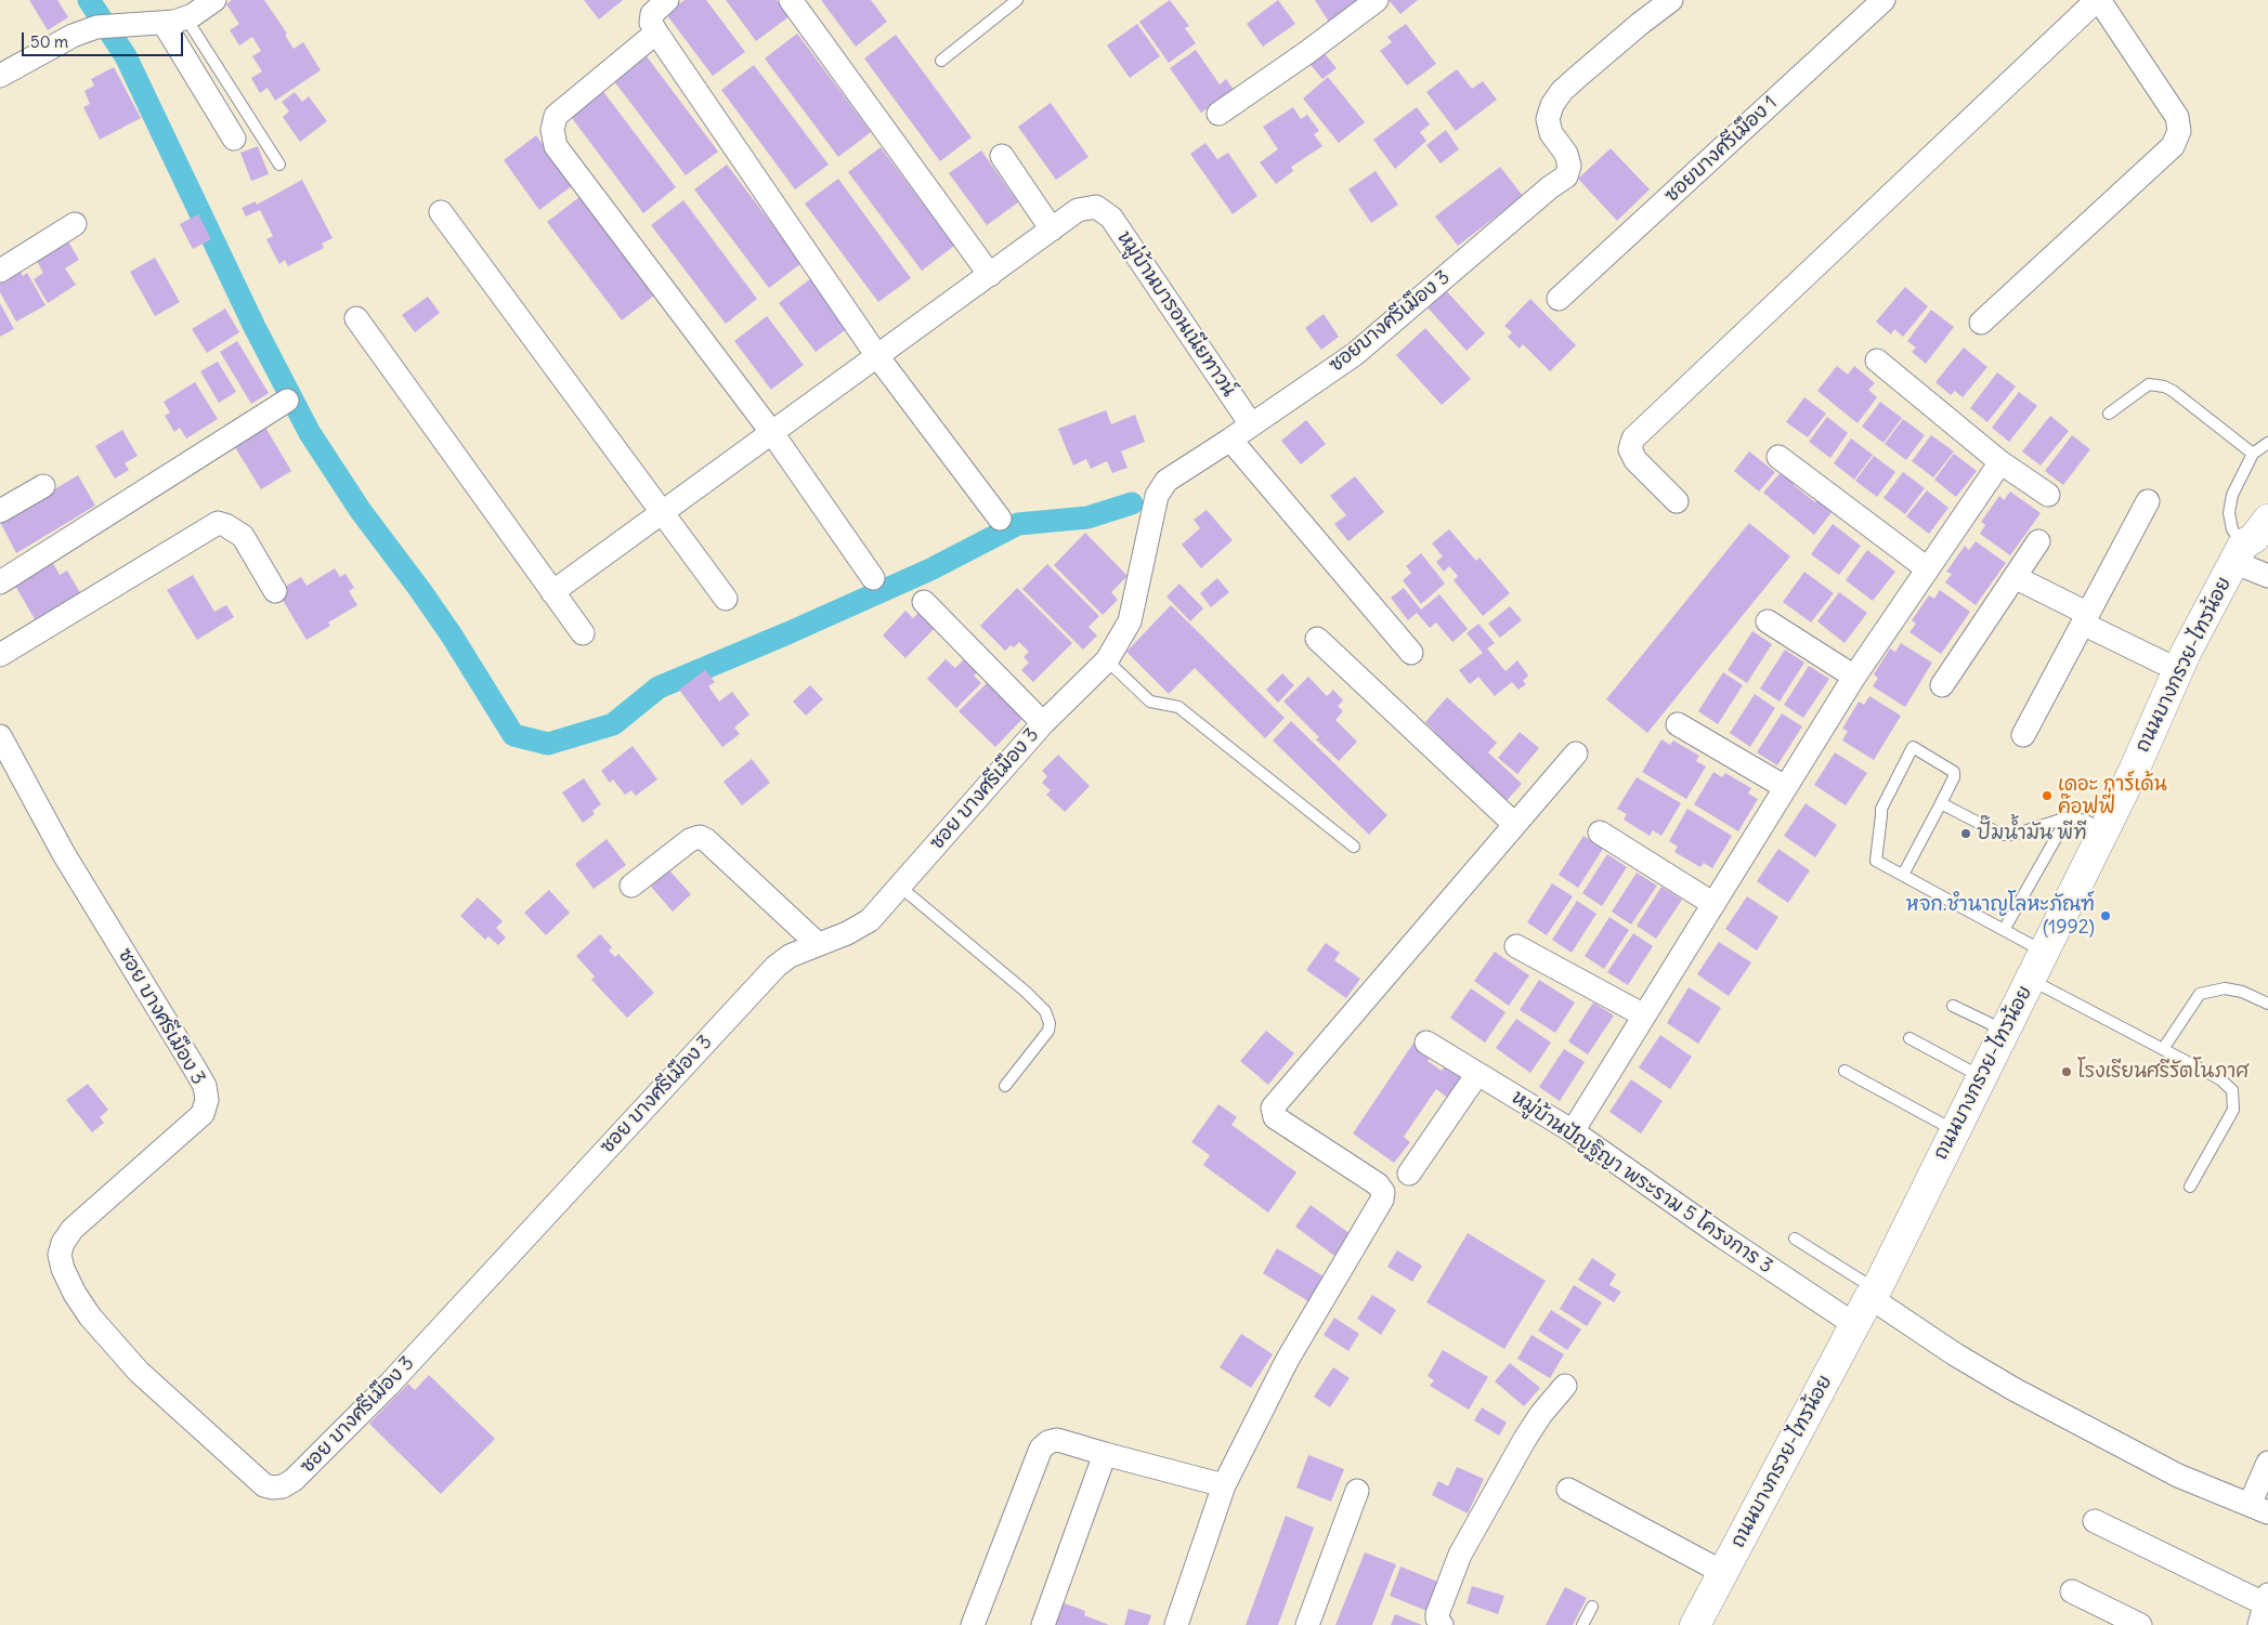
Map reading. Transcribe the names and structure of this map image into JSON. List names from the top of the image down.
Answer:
{
  "streets": {
    "main road": ["ถนนบางกรวย-ไทรน้อย"],
    "street": [
      "ซอยบางศรีเมือง 1",
      "หมู่บ้านบารอนเนียทาวน์",
      "ซอยบางศรีเมือง 3",
      "ซอย บางศรีเมือง 3",
      "หมู่บ้านปัญฐิญา พระราม 5 โครงการ 3"
    ]
  },
  "crossings": [
    ["หมู่บ้านบารอนเนียทาวน์", "ซอยบางศรีเมือง 3"],
    ["ซอยบางศรีเมือง 3", "ซอย บางศรีเมือง 3"],
    ["ถนนบางกรวย-ไทรน้อย", "หมู่บ้านปัญฐิญา พระราม 5 โครงการ 3"]
  ],
  "places": [
    "เดอะ การ์เด้น ค๊อฟฟี่",
    "ปั๊มน้ำมัน พีที",
    "หจก.ชำนาญโลหะภัณฑ์ (1992)",
    "โรงเรียนศรีรัตโนภาศ"
  ],
  "scale_bar": "50 m"
}
